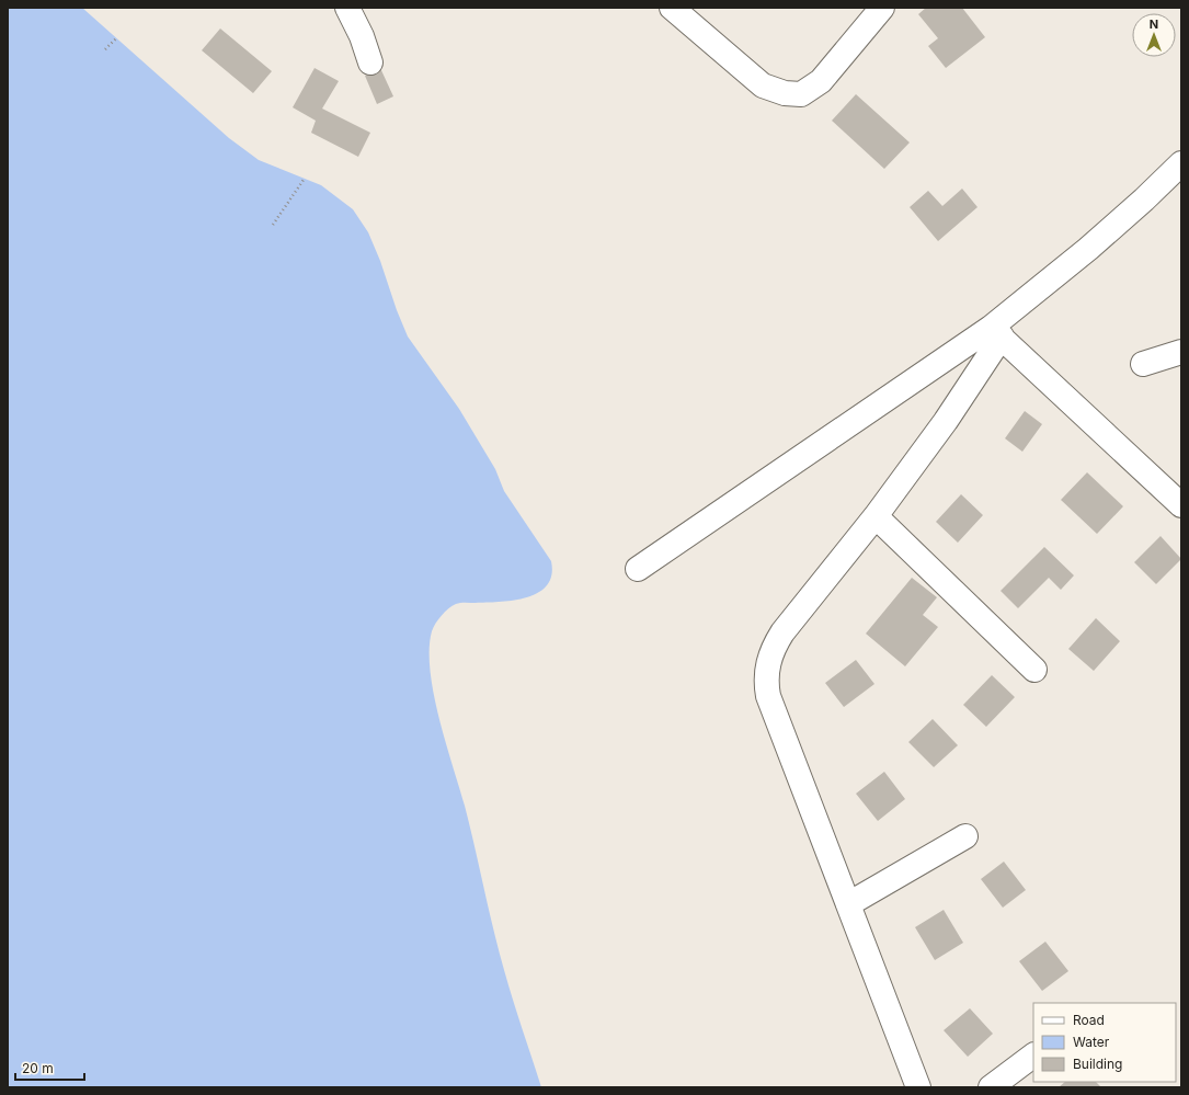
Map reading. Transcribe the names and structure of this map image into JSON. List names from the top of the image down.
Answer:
{
  "legend": ["Road", "Water", "Building"],
  "scale_bar": "20 m",
  "north": "top"
}
